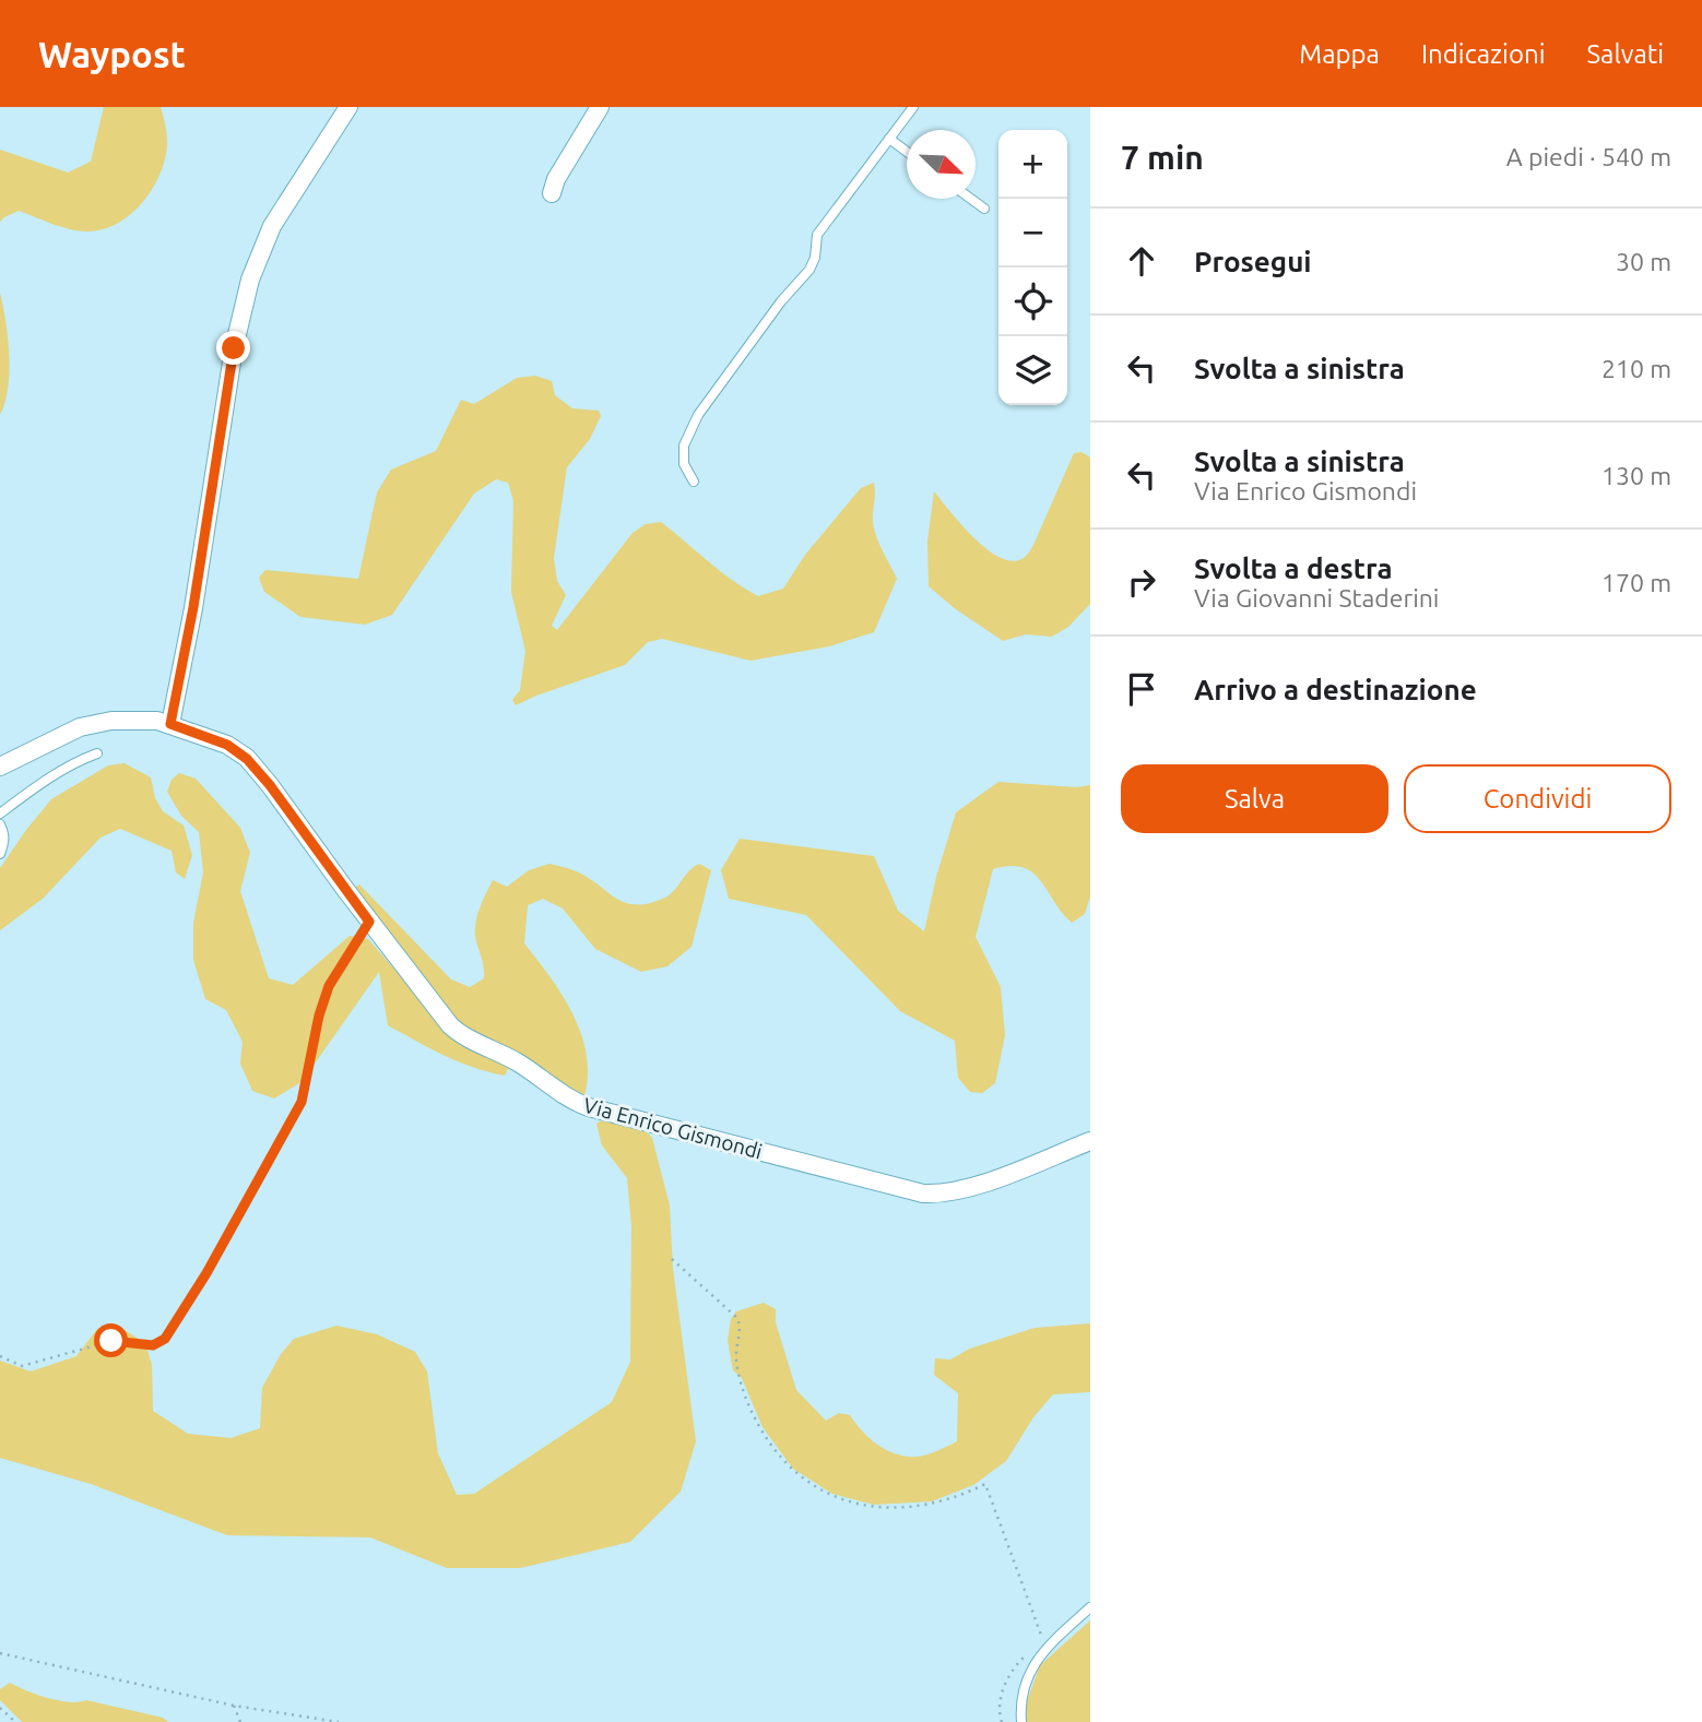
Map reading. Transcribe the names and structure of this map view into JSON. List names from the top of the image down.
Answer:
{
  "streets": {
    "street": ["Via Enrico Gismondi"]
  },
  "north": "bottom right",
  "page": {
    "header": "Waypost",
    "nav": ["Mappa", "Indicazioni", "Salvati"],
    "heading": ["7 min", "A piedi · 540 m"],
    "map_buttons": ["+", "−"],
    "list": [
      ["Prosegui", "30 m"],
      ["Svolta a sinistra", "210 m"],
      ["Svolta a sinistra", "Via Enrico Gismondi", "130 m"],
      ["Svolta a destra", "Via Giovanni Staderini", "170 m"],
      "Arrivo a destinazione"
    ],
    "buttons": ["Salva", "Condividi"]
  }
}
